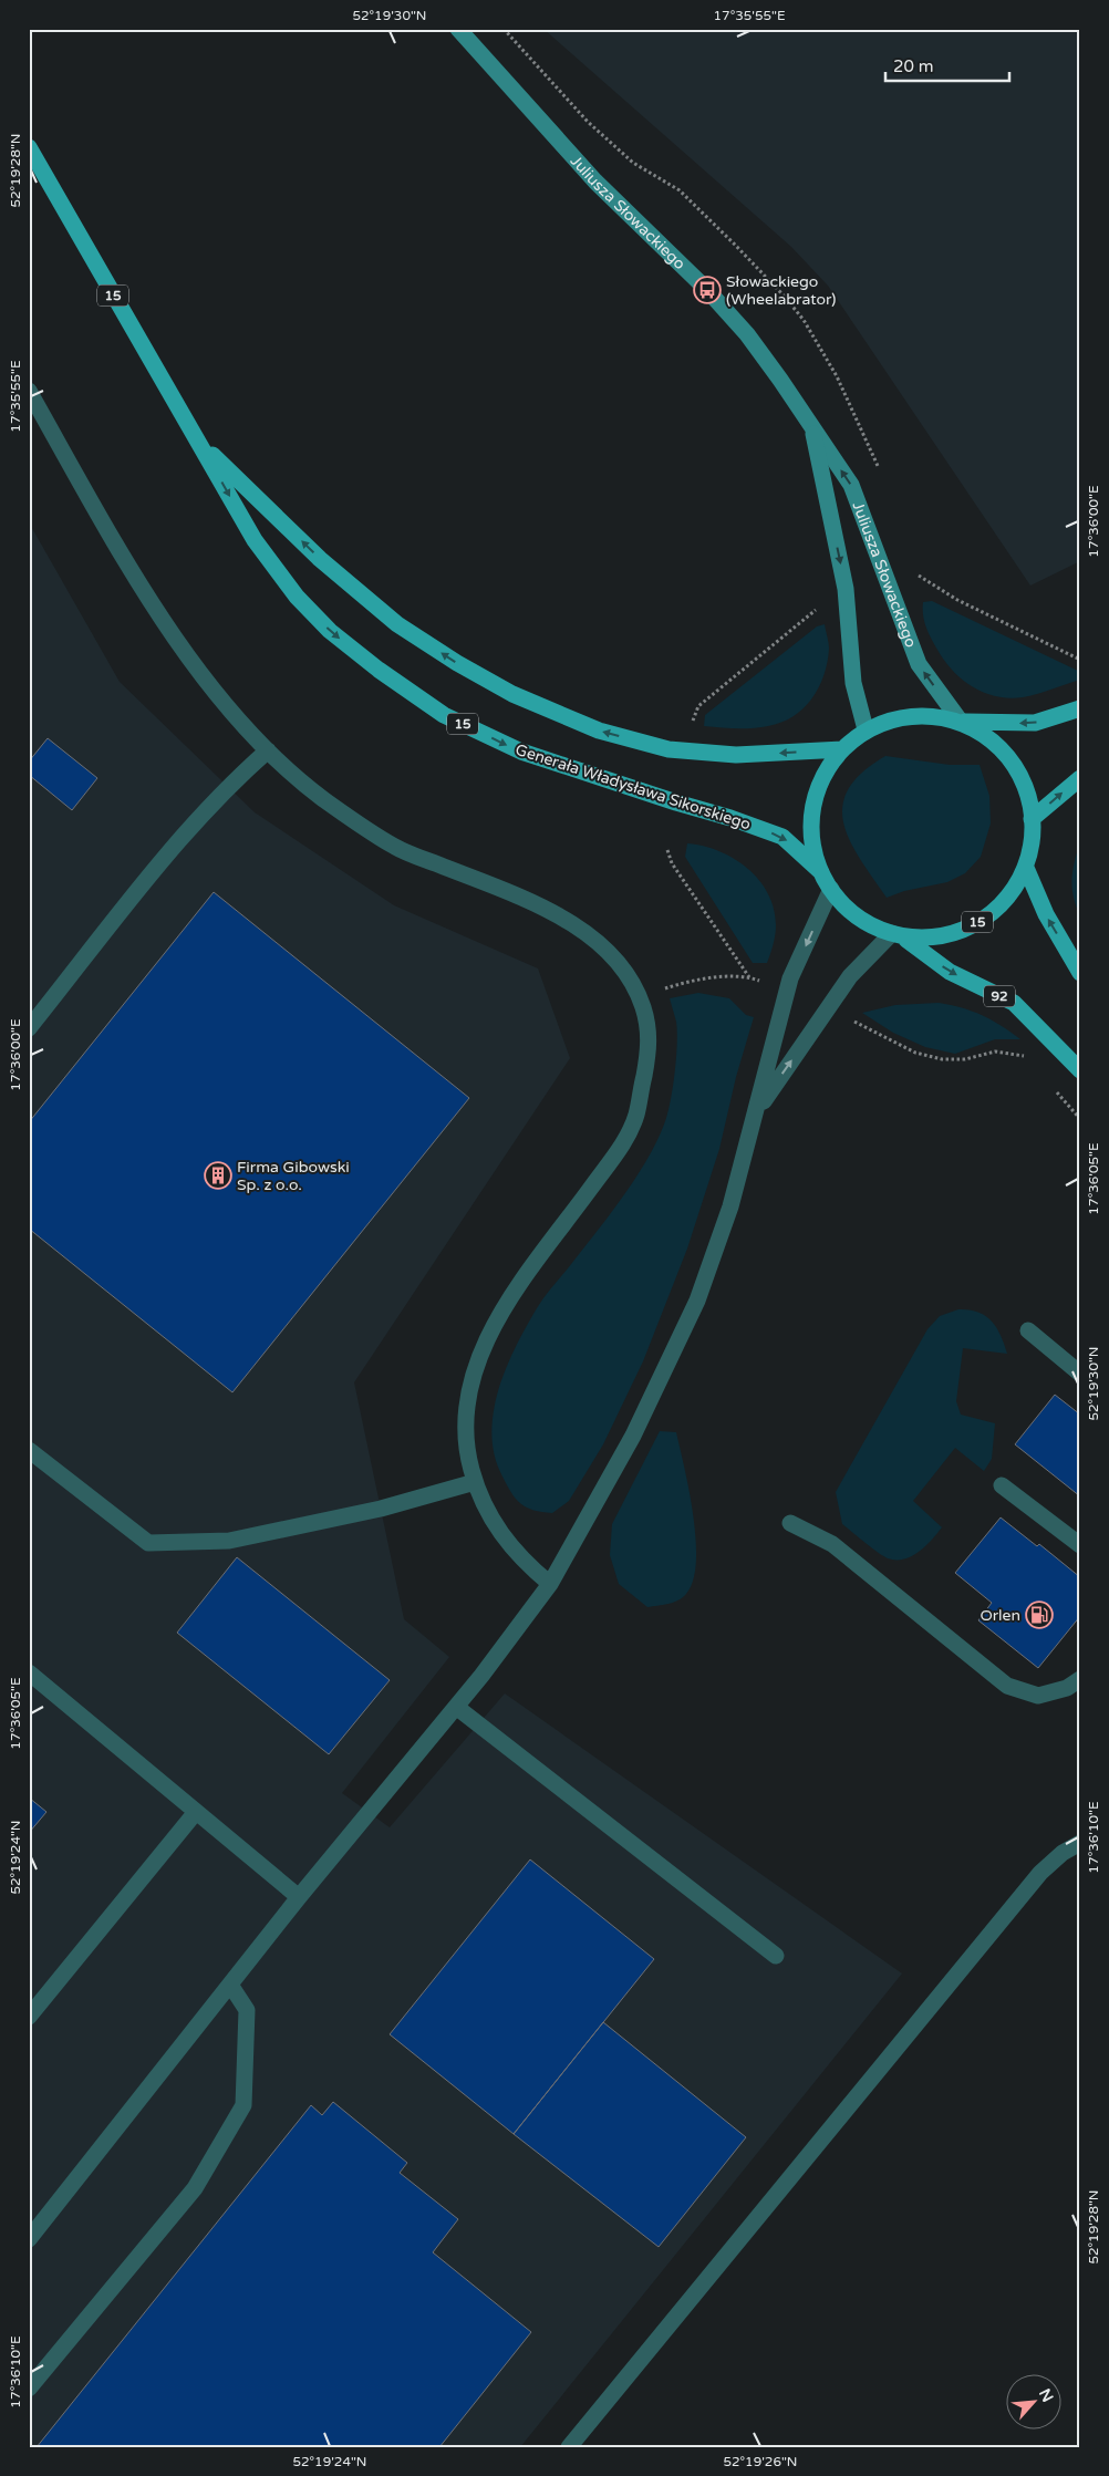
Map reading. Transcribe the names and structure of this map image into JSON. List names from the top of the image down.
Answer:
{
  "streets": {
    "main road": ["15", "Generała Władysława Sikorskiego", "92"],
    "street": ["Juliusza Słowackiego"]
  },
  "crossings": [
    ["Juliusza Słowackiego", "15"],
    ["15", "Generała Władysława Sikorskiego"],
    ["15", "92"]
  ],
  "places": {
    "bus stop": ["Słowackiego (Wheelabrator)"],
    "building": ["Firma Gibowski Sp. z o.o."],
    "fuel station": ["Orlen"]
  },
  "scale_bar": "20 m",
  "north": "top right",
  "coordinates": [
    "52°19'30\"N",
    "17°35'55\"E",
    "52°19'28\"N",
    "17°36'00\"E",
    "17°36'05\"E",
    "17°36'10\"E",
    "52°19'24\"N",
    "52°19'26\"N"
  ]
}
